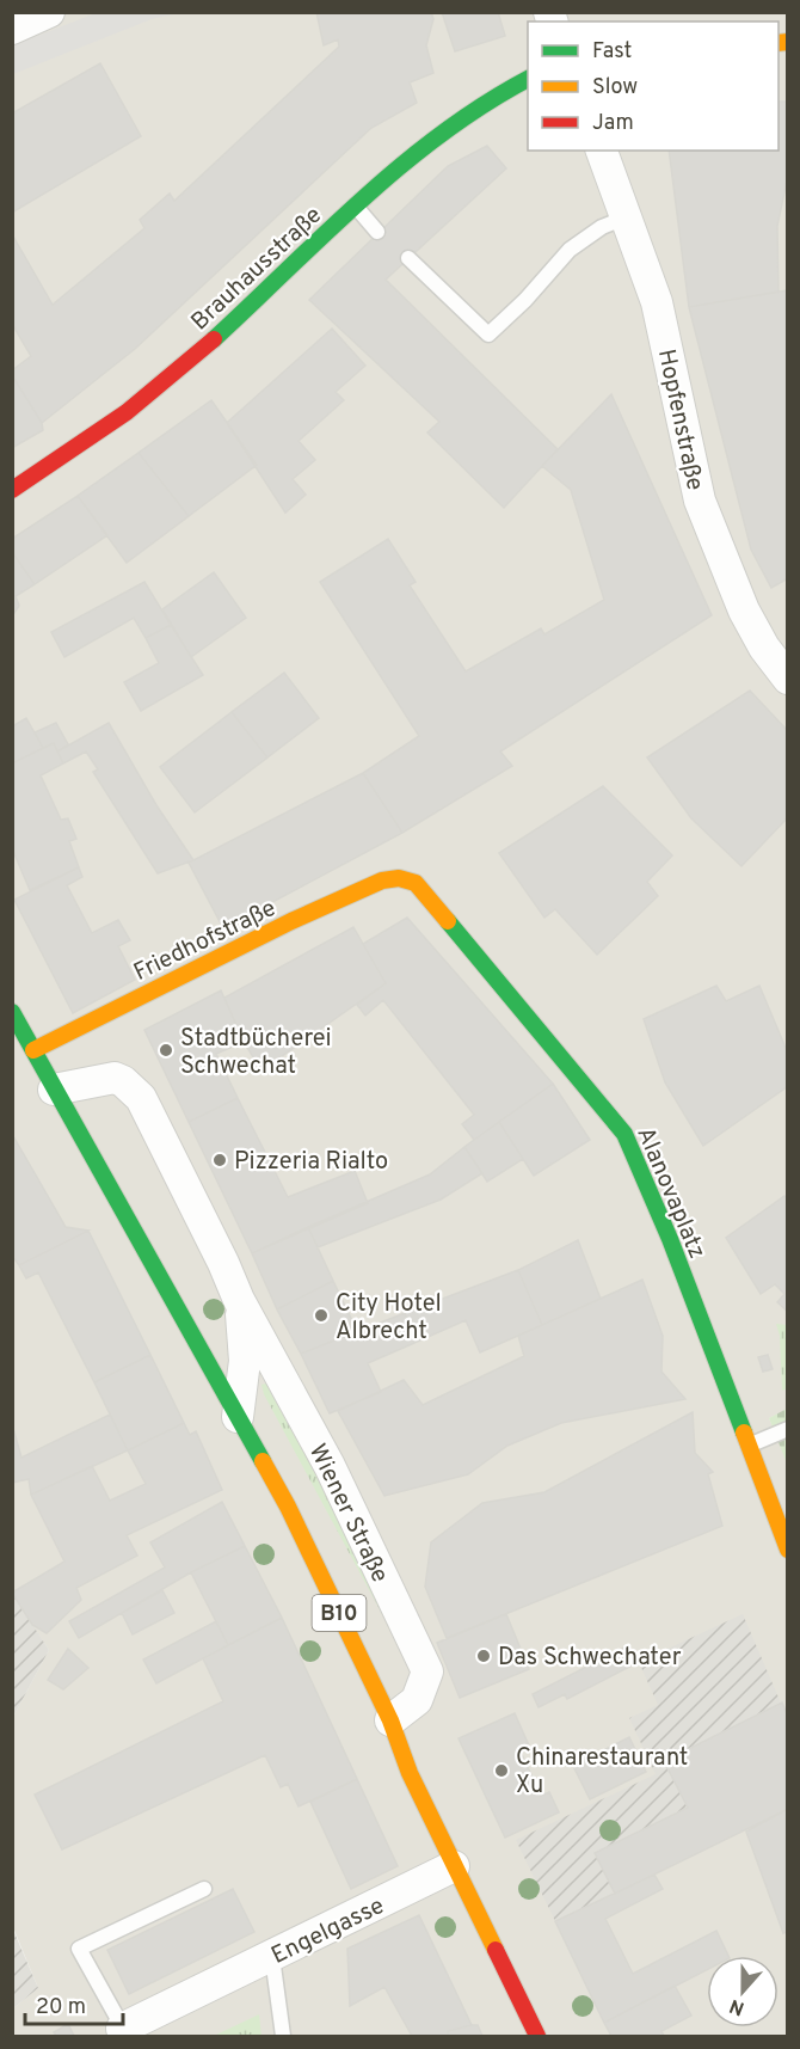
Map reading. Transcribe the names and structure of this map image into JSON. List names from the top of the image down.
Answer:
{
  "streets": {
    "street": [
      "Brauhausstraße",
      "Hopfenstraße",
      "Friedhofstraße",
      "Alanovaplatz",
      "Wiener Straße",
      "B10",
      "Engelgasse"
    ]
  },
  "crossings": [
    ["Friedhofstraße", "Alanovaplatz"],
    ["Friedhofstraße", "B10"],
    ["Wiener Straße", "B10"],
    ["B10", "Engelgasse"]
  ],
  "places": [
    "Stadtbücherei Schwechat",
    "Pizzeria Rialto",
    "City Hotel Albrecht",
    "Das Schwechater",
    "Chinarestaurant Xu"
  ],
  "legend": ["Fast", "Slow", "Jam"],
  "scale_bar": "20 m",
  "north": "bottom"
}
